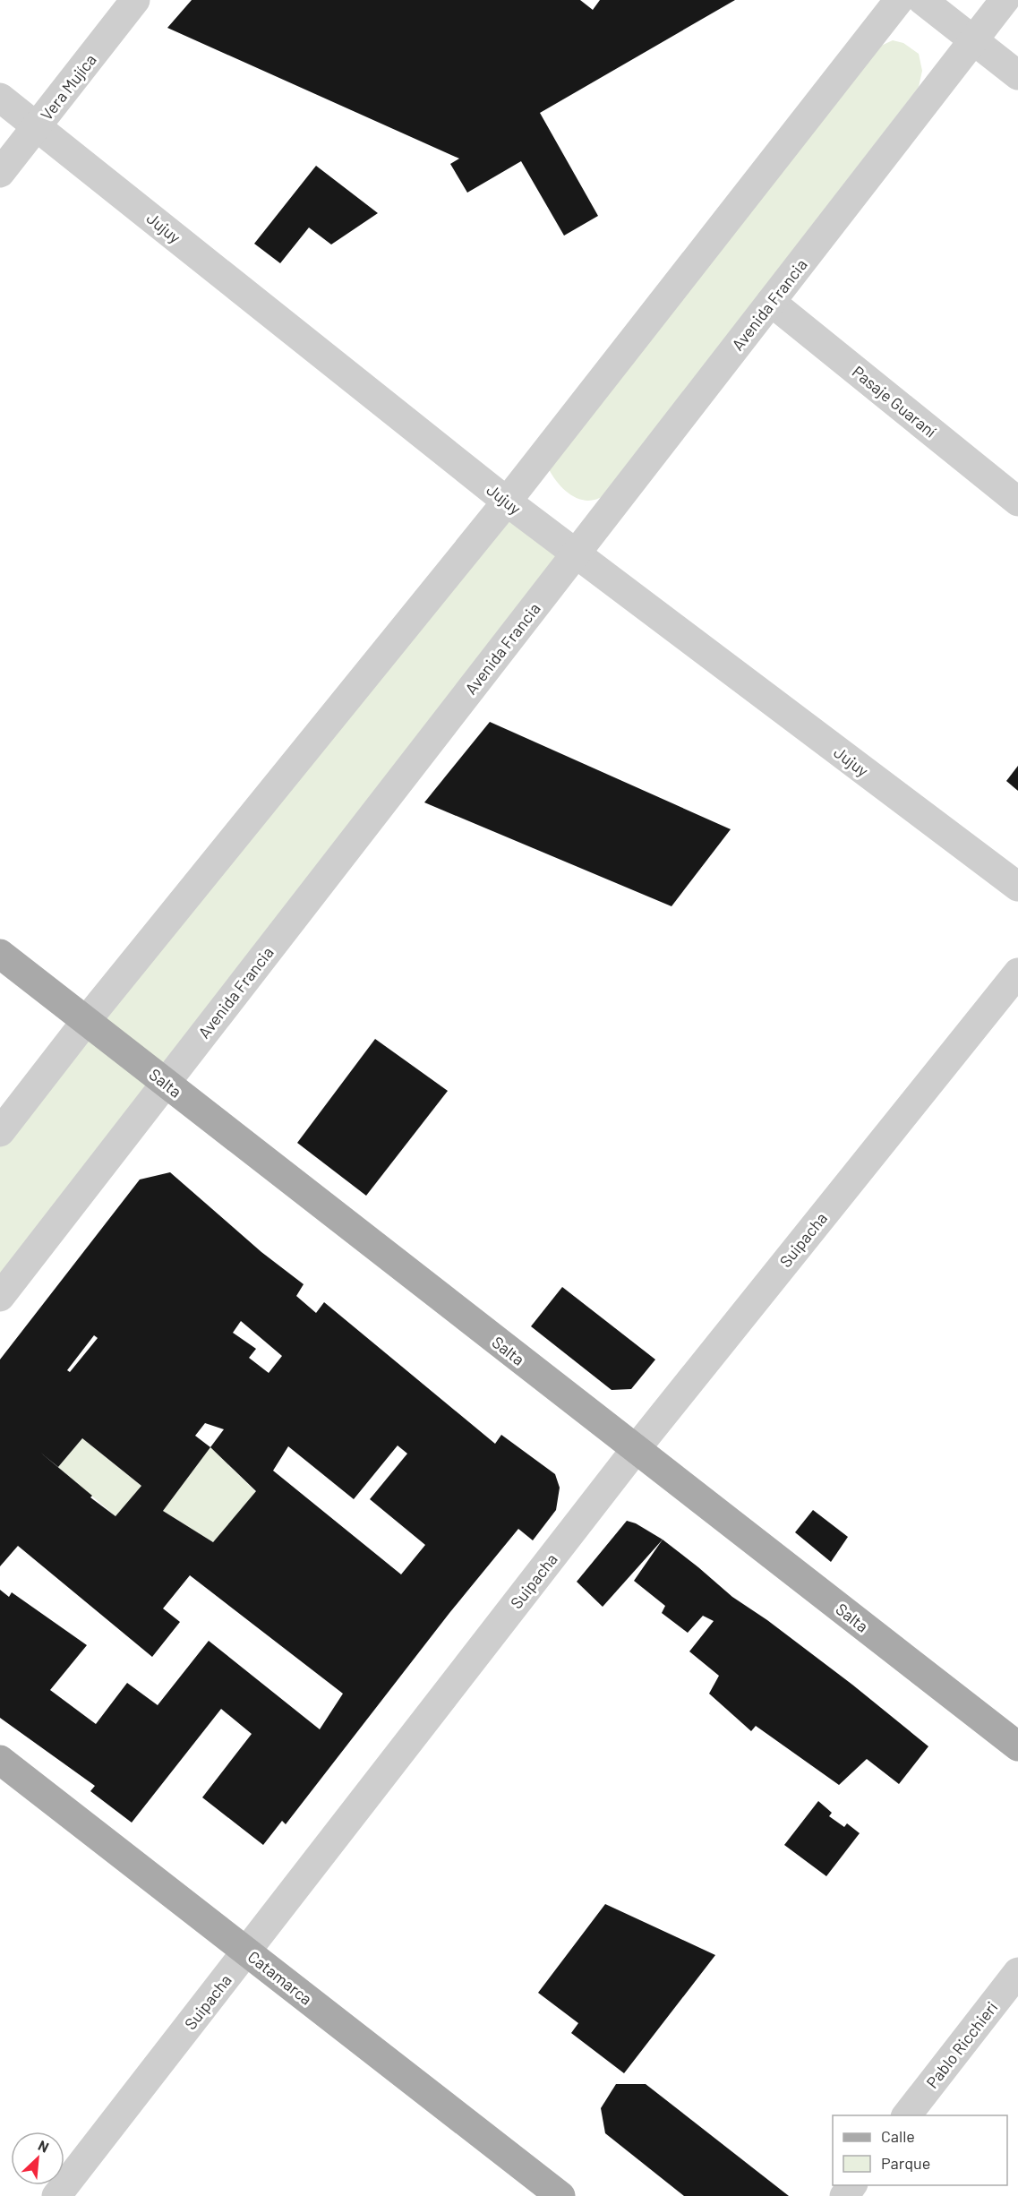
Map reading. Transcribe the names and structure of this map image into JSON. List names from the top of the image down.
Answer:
{
  "streets": {
    "main road": ["Salta", "Catamarca"],
    "street": [
      "Vera Mujíca",
      "Jujuy",
      "Avenida Francia",
      "Pasaje Guaraní",
      "Suipacha",
      "Pablo Ricchieri"
    ]
  },
  "crossings": [
    ["Vera Mujíca", "Jujuy"],
    ["Jujuy", "Avenida Francia"],
    ["Avenida Francia", "Pasaje Guaraní"],
    ["Avenida Francia", "Salta"],
    ["Salta", "Suipacha"],
    ["Suipacha", "Catamarca"]
  ],
  "legend": ["Calle", "Parque"],
  "north": "top right"
}
